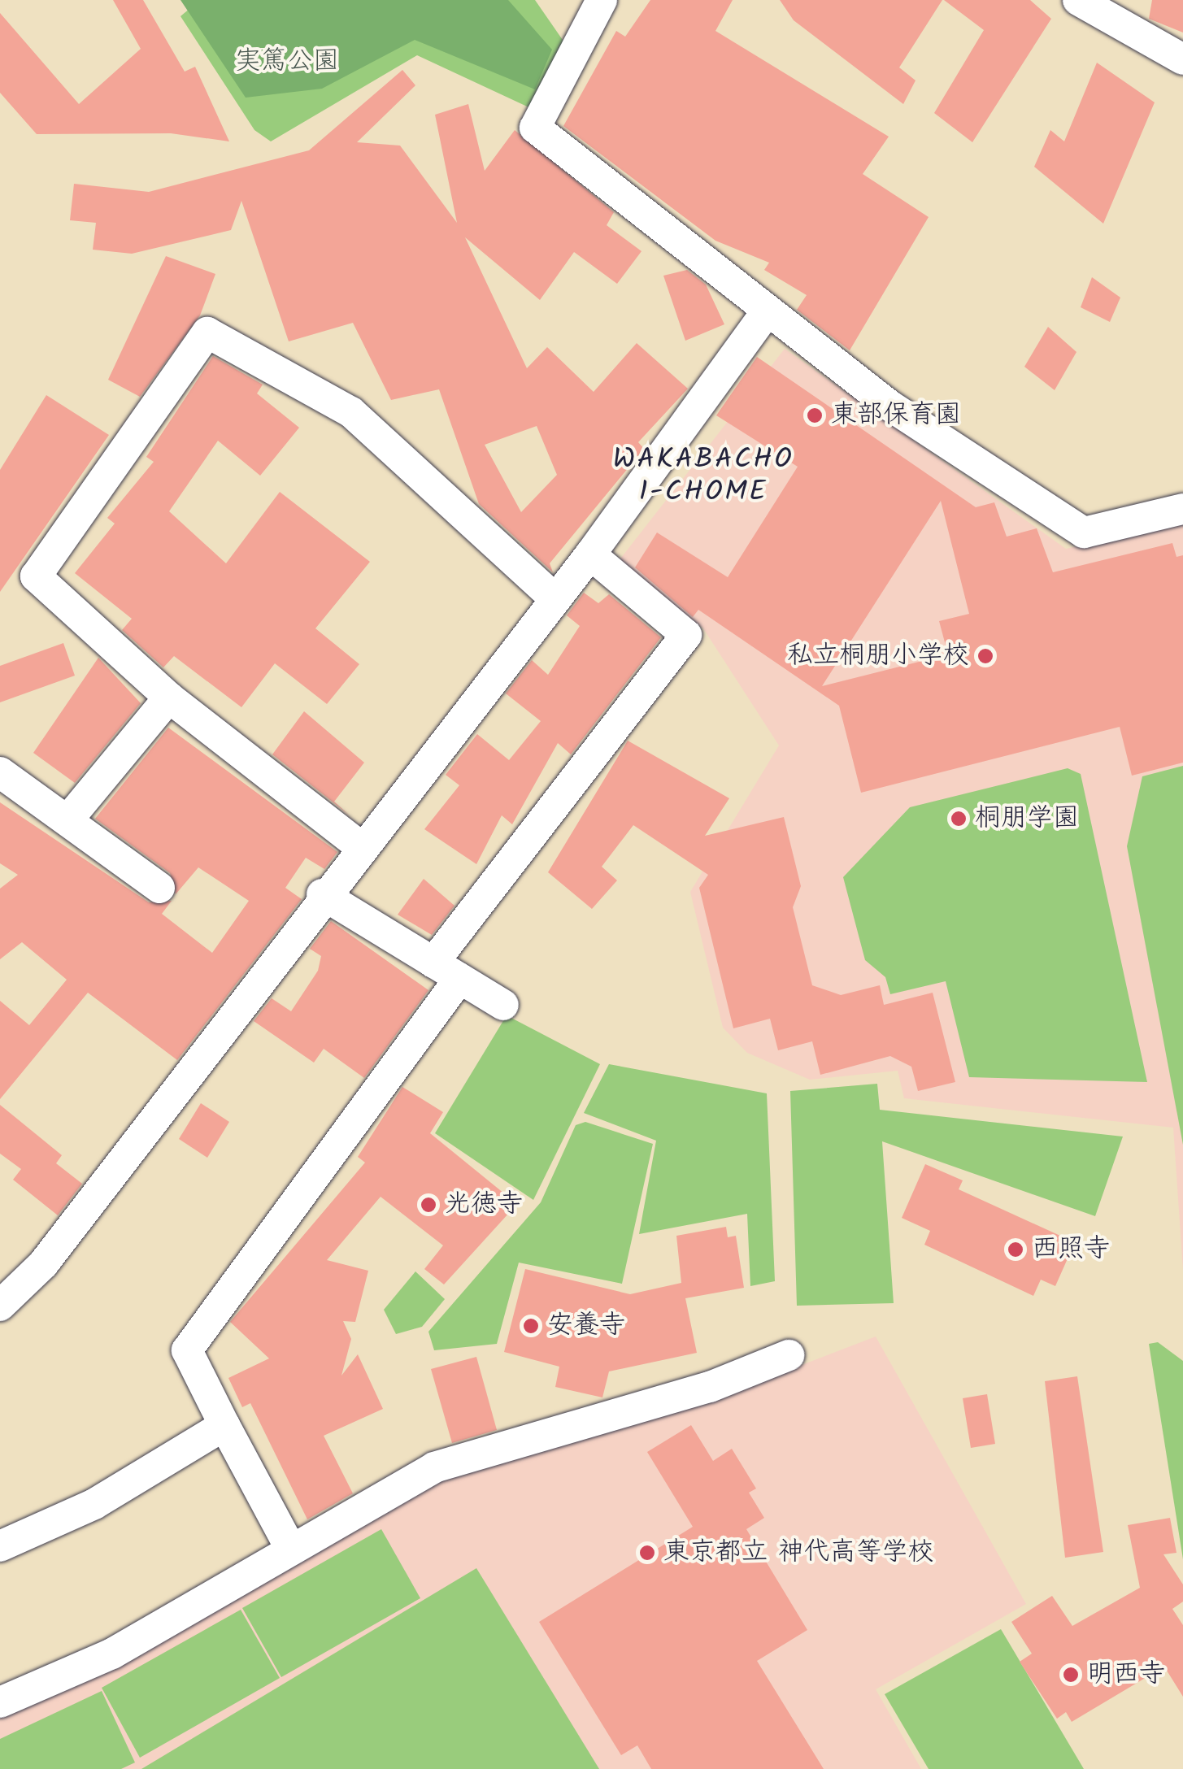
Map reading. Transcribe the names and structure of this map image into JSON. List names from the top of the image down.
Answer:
{
  "districts": ["WAKABACHO 1-CHOME"],
  "parks": ["実篤公園"],
  "places": [
    "東部保育園",
    "私立桐朋小学校",
    "桐朋学園",
    "光徳寺",
    "西照寺",
    "安養寺",
    "東京都立 神代高等学校",
    "明西寺"
  ]
}
